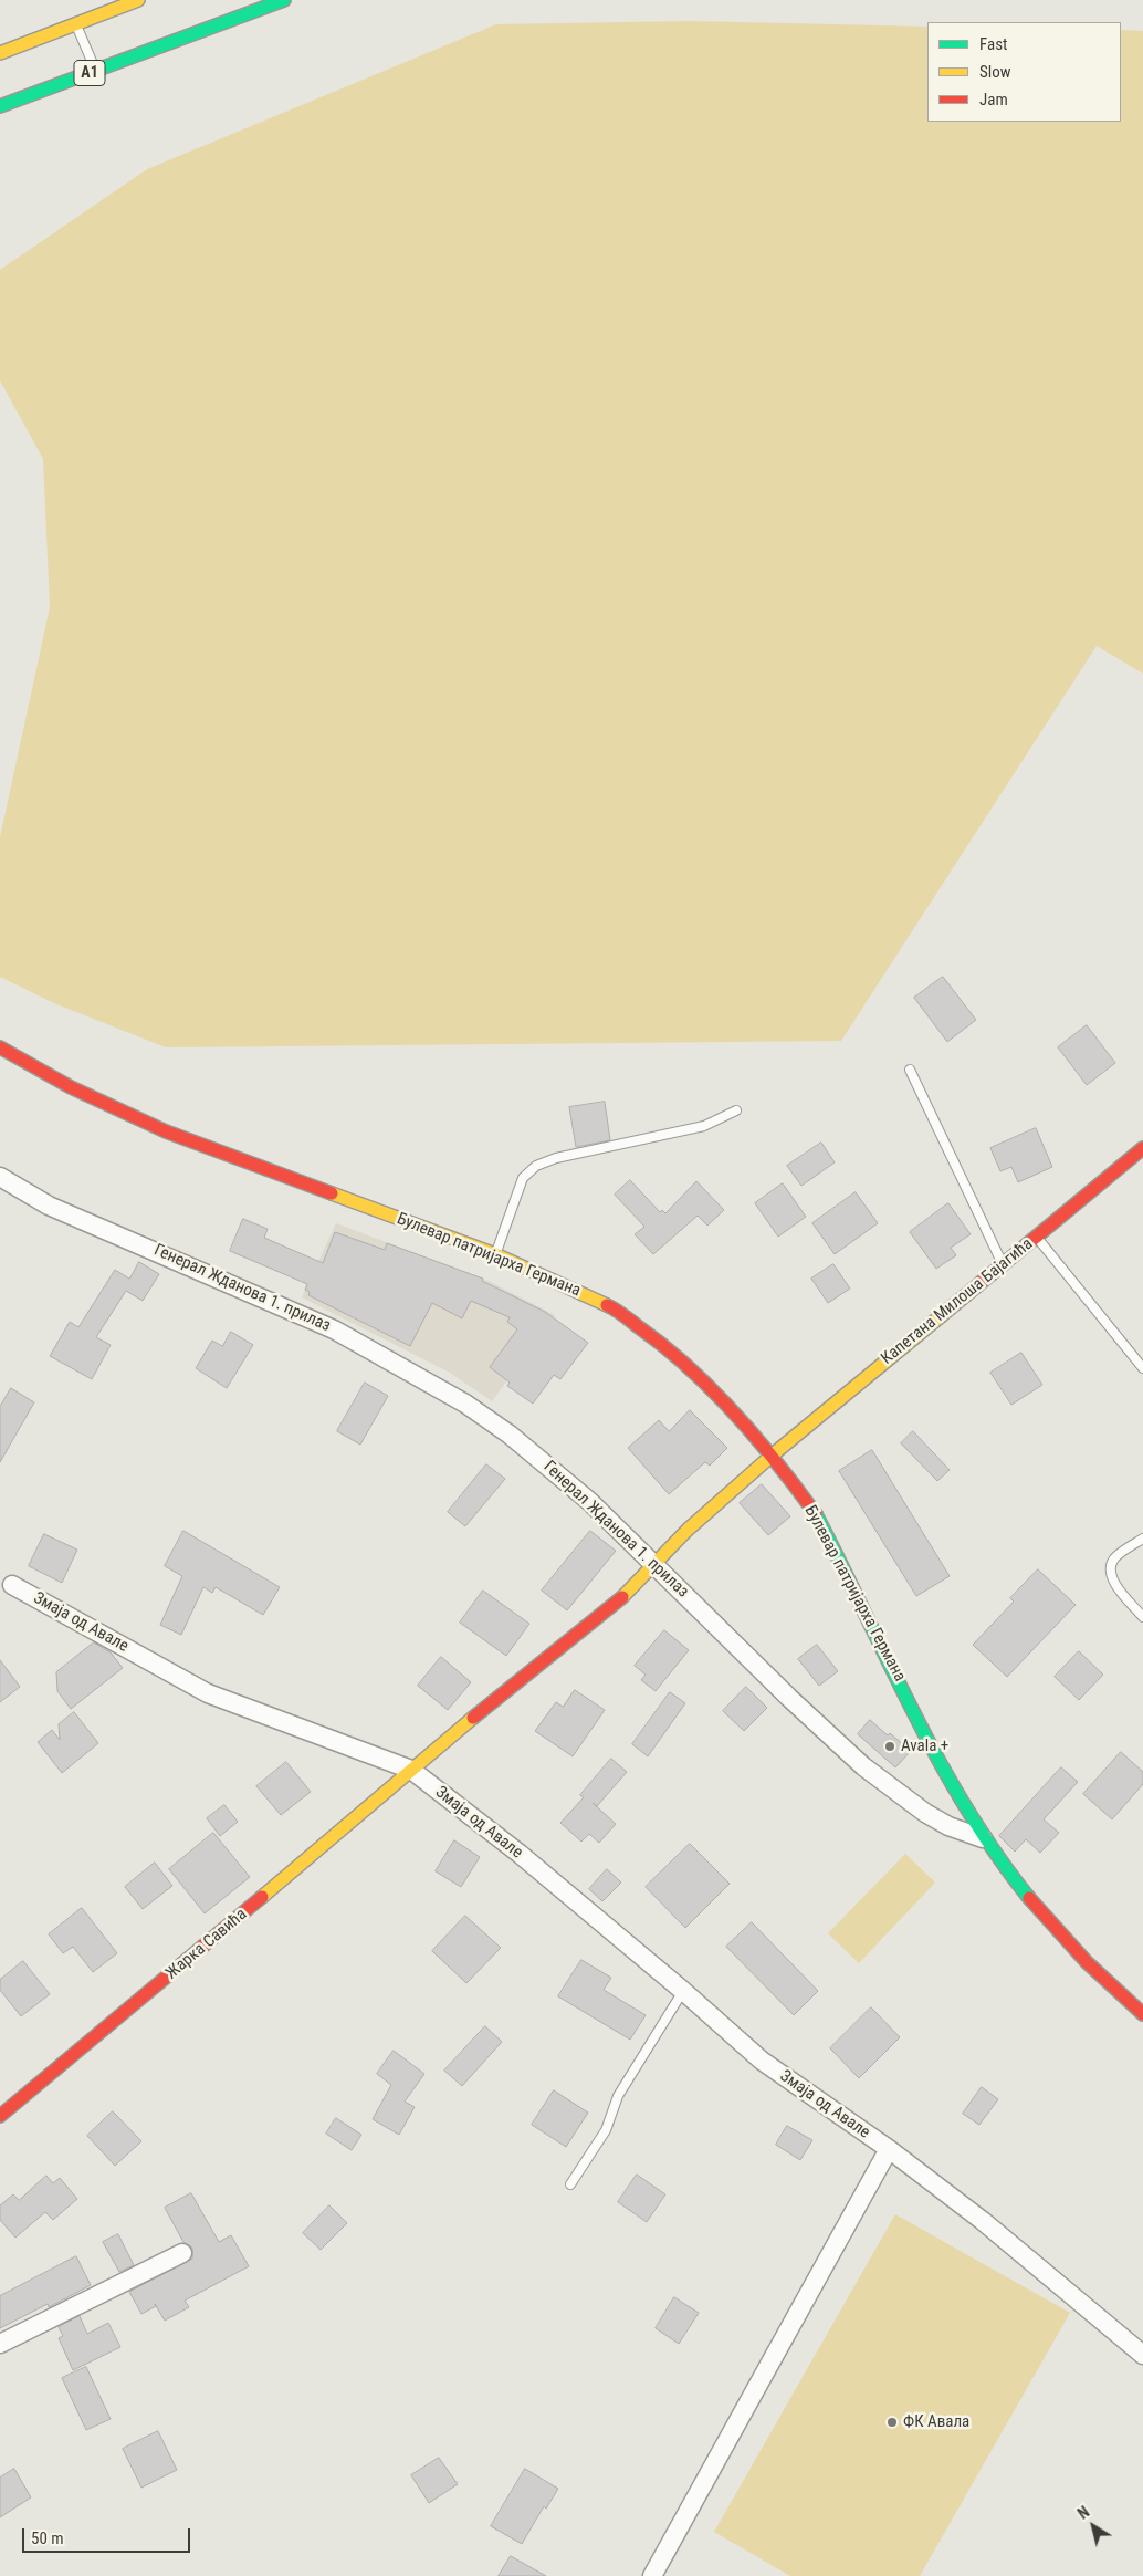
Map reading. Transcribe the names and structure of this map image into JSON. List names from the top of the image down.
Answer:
{
  "streets": {
    "main road": [
      "A1",
      "Булевар патријарха Германа",
      "Капетана Милоша Бајагића",
      "Жарка Савића"
    ],
    "street": ["Генерал Жданова 1. прилаз", "Змаја од Авале"]
  },
  "crossings": [
    ["Булевар патријарха Германа", "Генерал Жданова 1. прилаз"],
    ["Булевар патријарха Германа", "Капетана Милоша Бајагића"],
    ["Генерал Жданова 1. прилаз", "Капетана Милоша Бајагића"],
    ["Генерал Жданова 1. прилаз", "Жарка Савића"],
    ["Капетана Милоша Бајагића", "Жарка Савића"],
    ["Змаја од Авале", "Жарка Савића"]
  ],
  "places": ["Avala +", "ФК Авала"],
  "legend": ["Fast", "Slow", "Jam"],
  "scale_bar": "50 m",
  "north": "top left"
}
